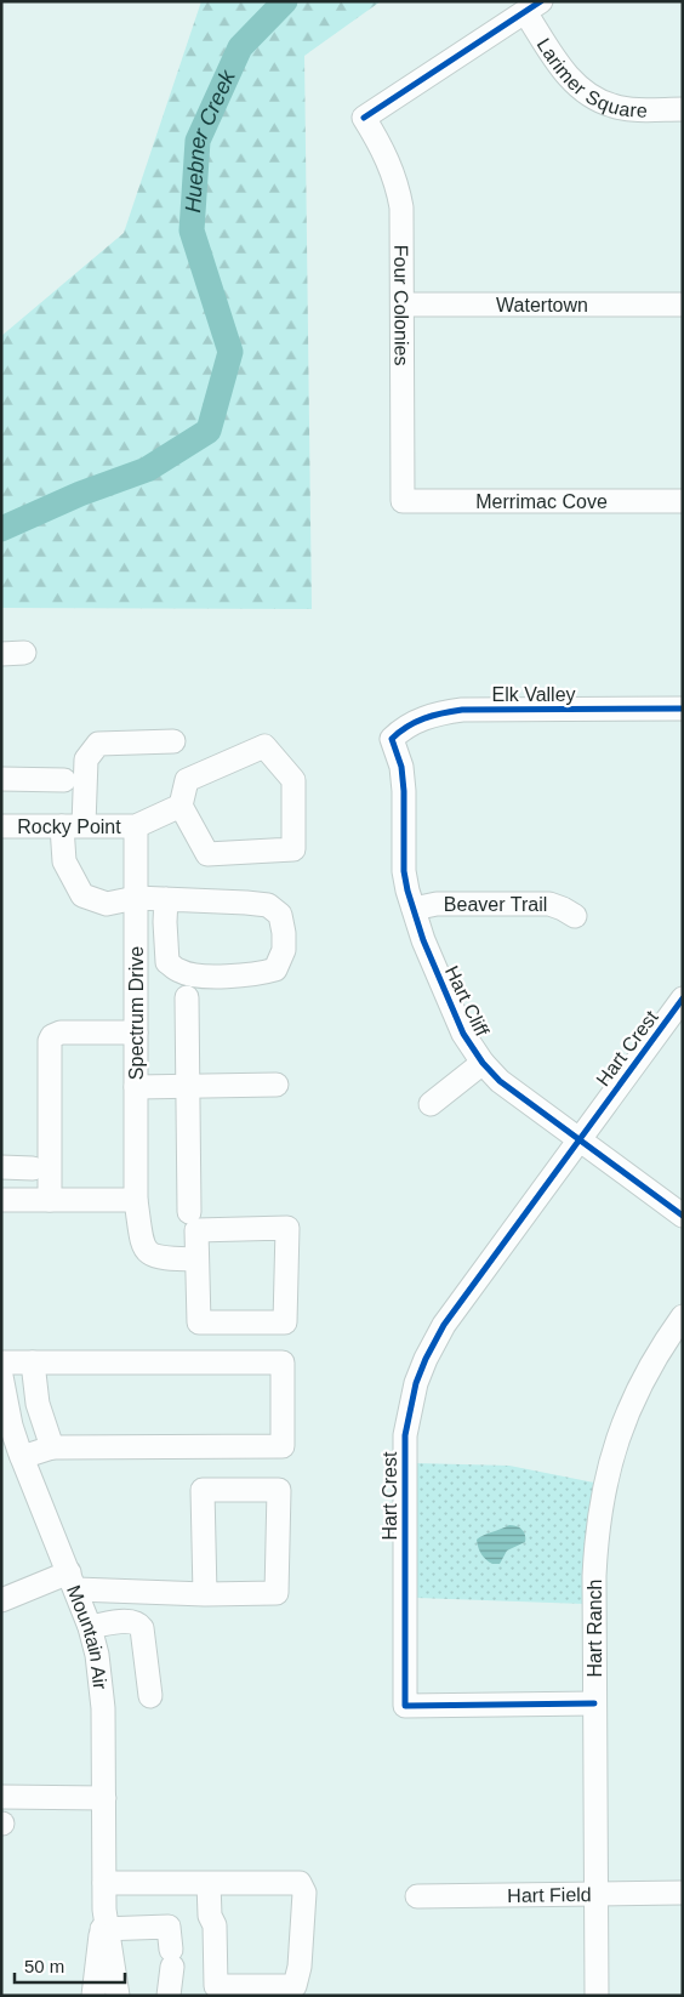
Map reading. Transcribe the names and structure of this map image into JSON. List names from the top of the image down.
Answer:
{
  "streets": {
    "street": [
      "Larimer Square",
      "Four Colonies",
      "Watertown",
      "Merrimac Cove",
      "Elk Valley",
      "Rocky Point",
      "Beaver Trail",
      "Hart Cliff",
      "Spectrum Drive",
      "Hart Crest",
      "Hart Ranch",
      "Mountain Air",
      "Hart Field"
    ]
  },
  "crossings": [
    ["Larimer Square", "Four Colonies"],
    ["Four Colonies", "Watertown"],
    ["Four Colonies", "Merrimac Cove"],
    ["Elk Valley", "Hart Cliff"],
    ["Rocky Point", "Spectrum Drive"],
    ["Beaver Trail", "Hart Cliff"],
    ["Hart Cliff", "Hart Crest"],
    ["Hart Crest", "Hart Ranch"],
    ["Hart Ranch", "Hart Field"]
  ],
  "water": ["Huebner Creek"],
  "scale_bar": "50 m"
}
